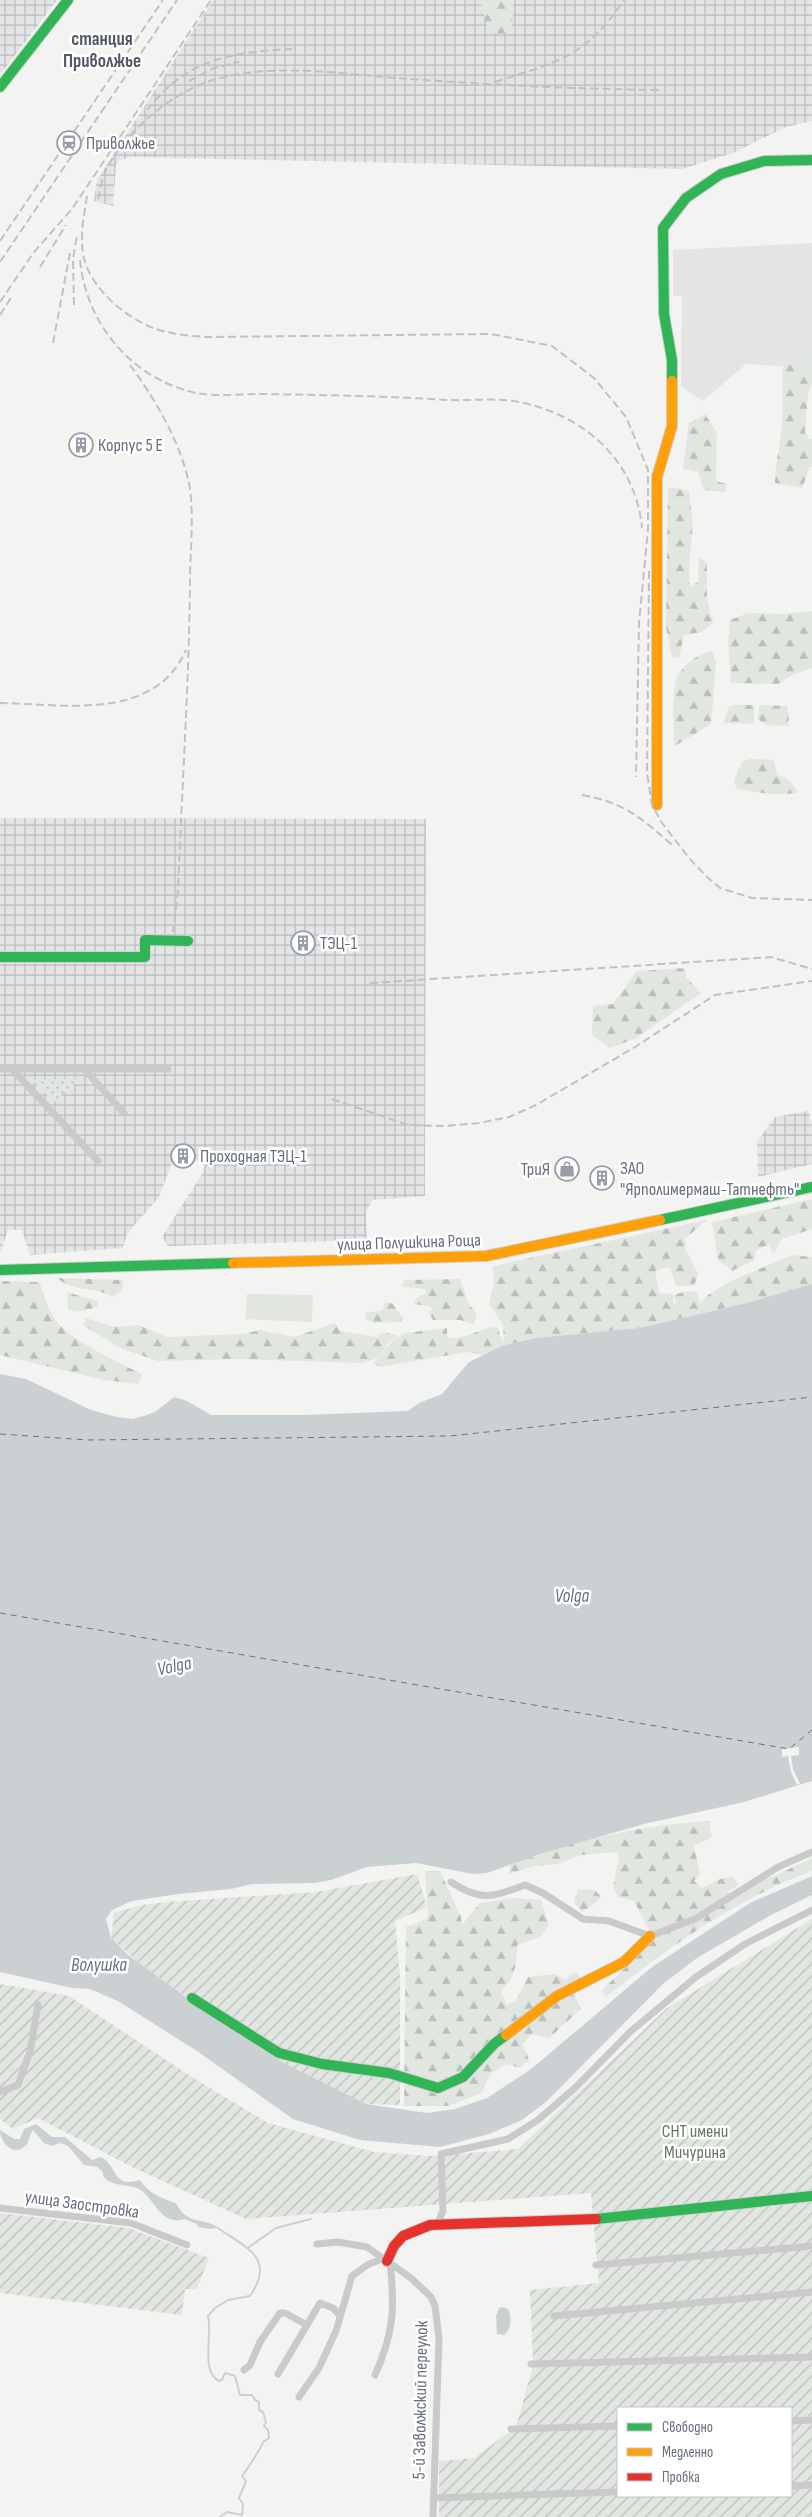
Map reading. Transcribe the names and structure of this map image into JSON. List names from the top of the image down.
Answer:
{
  "streets": {
    "street": ["улица Полушкина Роща", "улица Заостровка", "5-й Заволжский переулок"]
  },
  "districts": ["станция Приволжье"],
  "water": ["Volga", "Волушка"],
  "parks": ["СНТ имени Мичурина"],
  "places": {
    "station": ["Приволжье"],
    "building": [
      "Корпус 5 E",
      "ТЭЦ-1",
      "Проходная ТЭЦ-1",
      "ЗАО \"Ярполимермаш-Татнефть\""
    ],
    "shop": ["ТриЯ"]
  },
  "legend": ["Свободно", "Медленно", "Пробка"]
}
